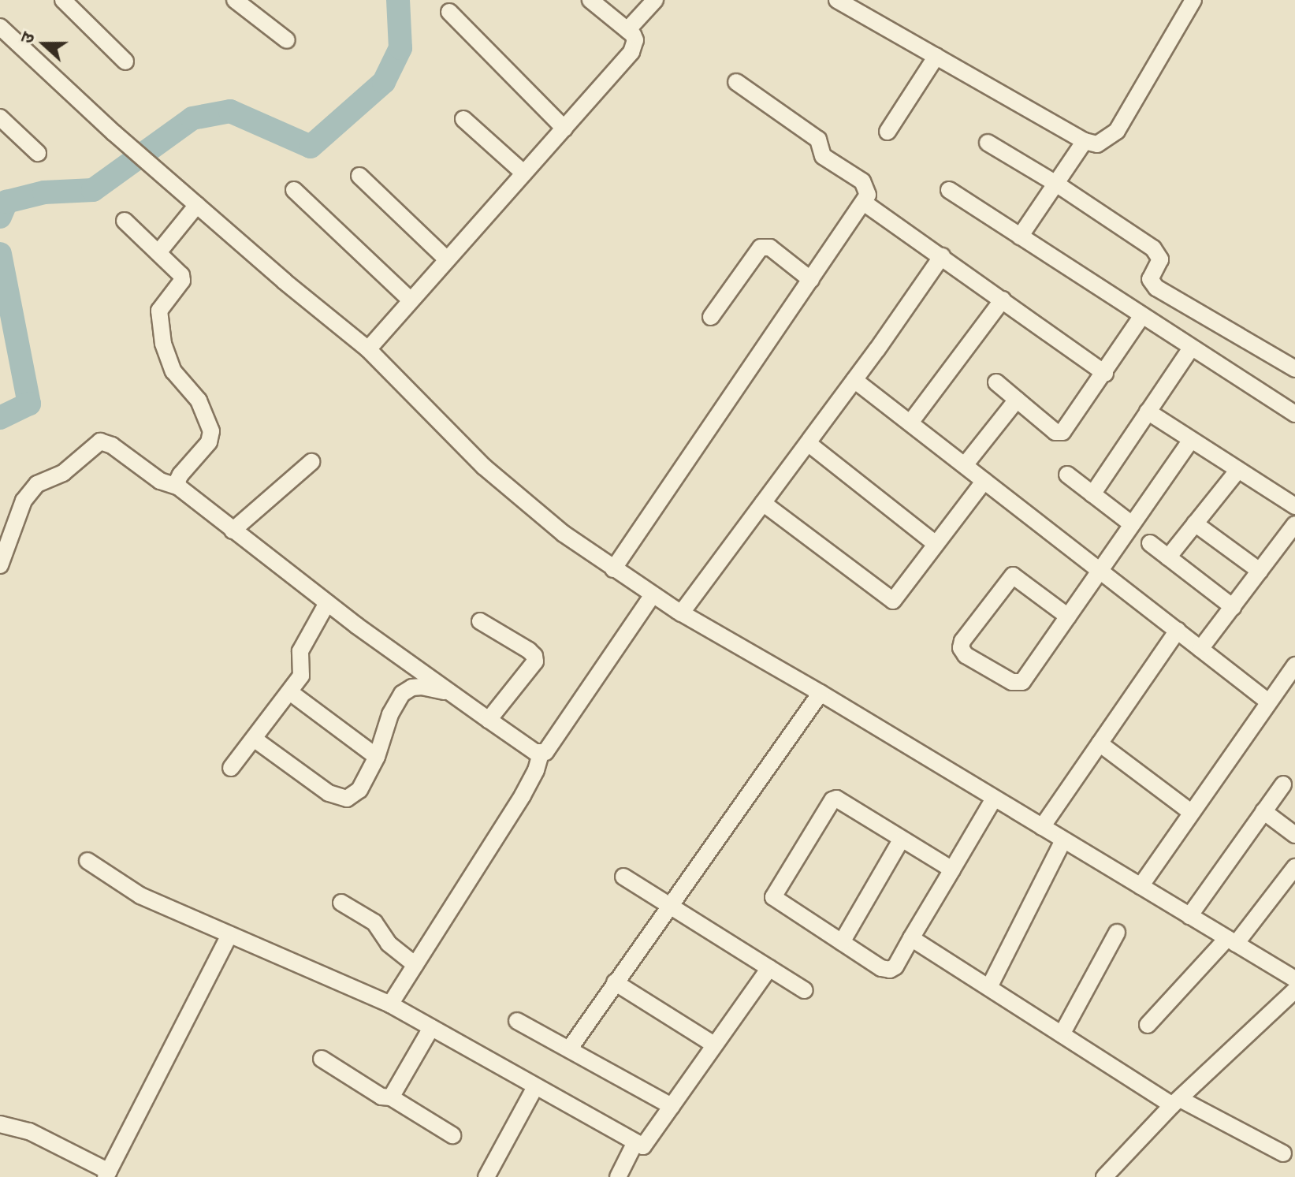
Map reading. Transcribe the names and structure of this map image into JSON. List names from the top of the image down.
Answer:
{
  "north": "left"
}
